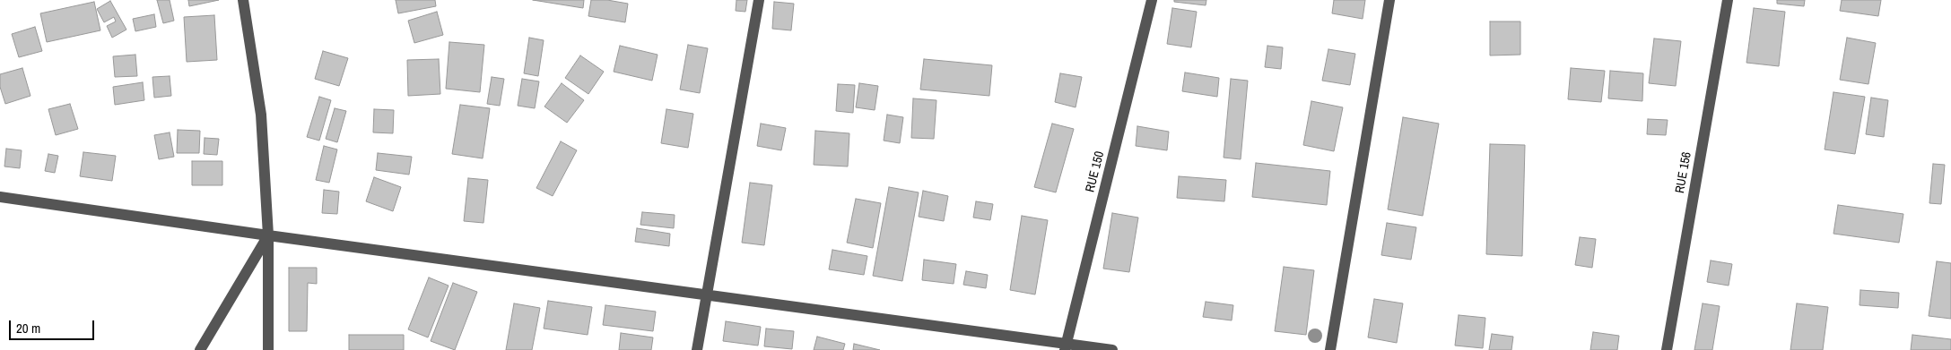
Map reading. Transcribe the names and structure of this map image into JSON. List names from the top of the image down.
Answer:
{
  "streets": {
    "street": ["RUE 150", "RUE 156"]
  },
  "scale_bar": "20 m"
}
